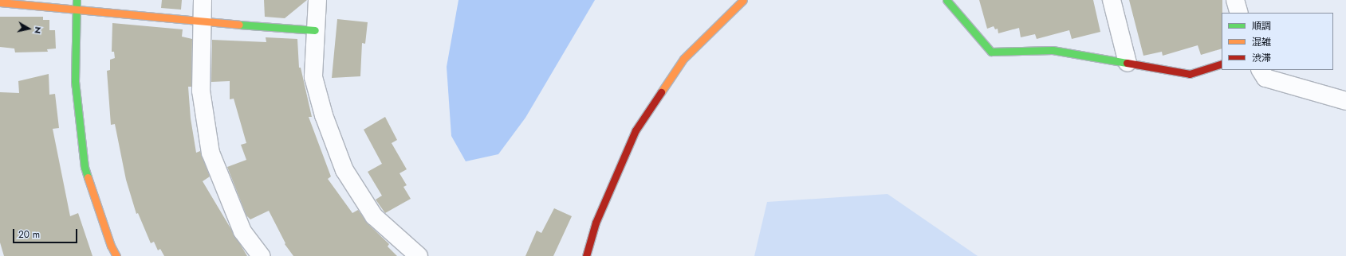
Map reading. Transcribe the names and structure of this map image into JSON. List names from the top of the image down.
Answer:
{
  "legend": ["順調", "混雑", "渋滞"],
  "scale_bar": "20 m",
  "north": "right"
}
